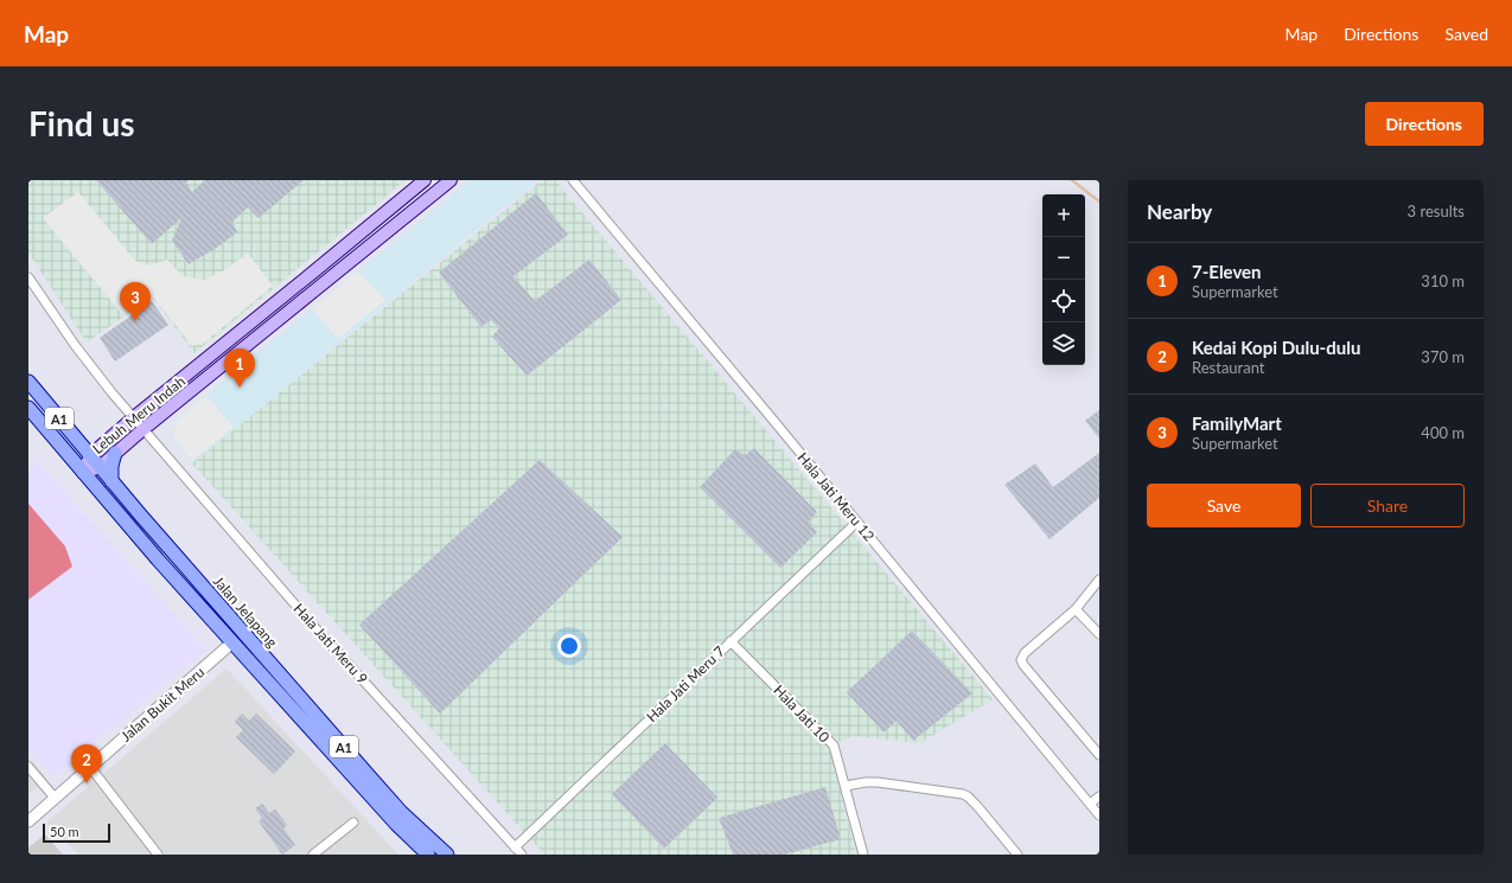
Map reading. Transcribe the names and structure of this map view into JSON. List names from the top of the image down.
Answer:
{
  "streets": {
    "main road": ["Lebuh Meru Indah", "A1", "Jalan Jelapang"],
    "street": [
      "Hala Jati Meru 12",
      "Hala Jati Meru 9",
      "Hala Jati Meru 7",
      "Jalan Bukit Meru",
      "Hala Jati 10"
    ]
  },
  "crossings": [
    ["Lebuh Meru Indah", "Jalan Jelapang"],
    ["Lebuh Meru Indah", "Hala Jati Meru 9"],
    ["Hala Jati Meru 12", "Hala Jati Meru 7"],
    ["Jalan Jelapang", "Jalan Bukit Meru"],
    ["Hala Jati Meru 9", "Hala Jati Meru 7"],
    ["Hala Jati Meru 7", "Hala Jati 10"]
  ],
  "scale_bar": "50 m",
  "page": {
    "header": "Map",
    "nav": ["Map", "Directions", "Saved"],
    "buttons": [
      "Directions",
      ["Save", "Share"]
    ],
    "title": "Find us",
    "heading": ["Nearby", "3 results"],
    "map_buttons": ["+", "−"],
    "list": [
      {
        "mark": "1",
        "name": "7-Eleven",
        "note": "Supermarket",
        "value": "310 m"
      },
      {
        "mark": "2",
        "name": "Kedai Kopi Dulu-dulu",
        "note": "Restaurant",
        "value": "370 m"
      },
      {
        "mark": "3",
        "name": "FamilyMart",
        "note": "Supermarket",
        "value": "400 m"
      }
    ],
    "pins": ["3", "1", "2"],
    "scale": "50 m"
  }
}
